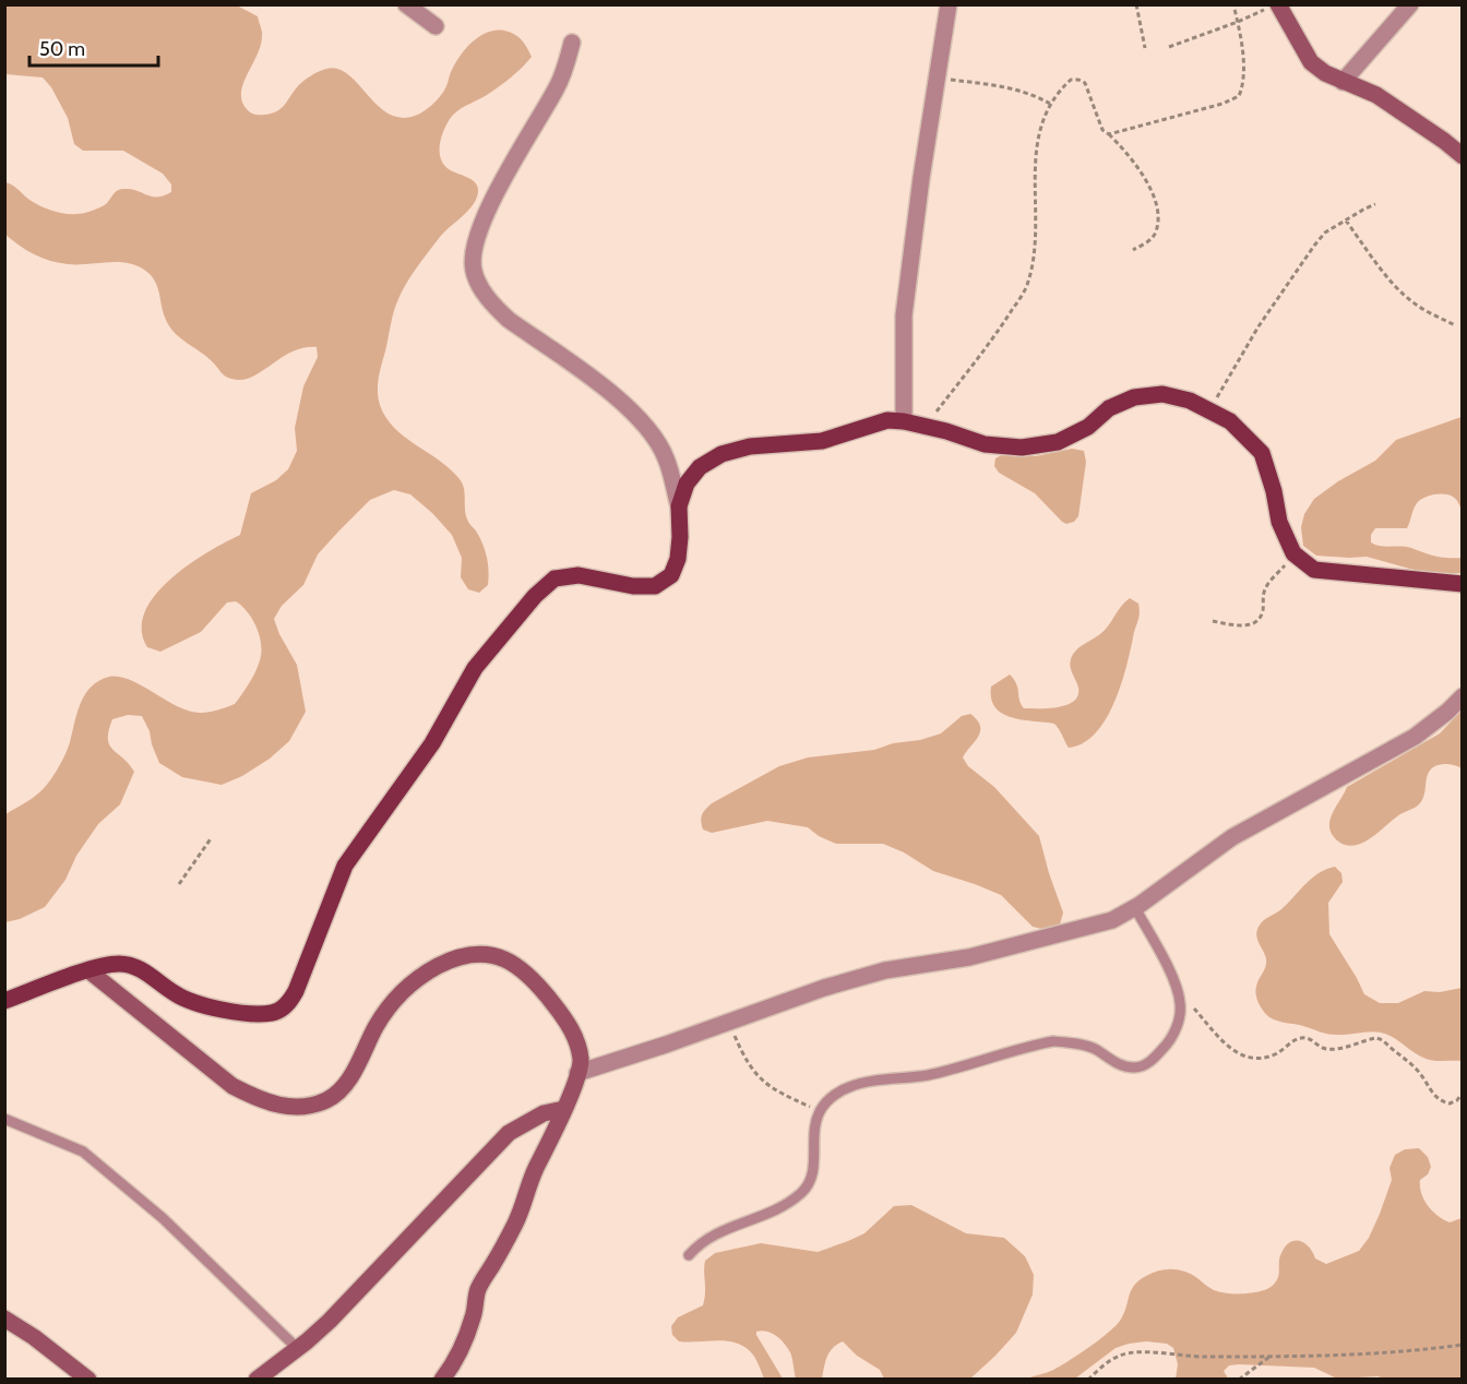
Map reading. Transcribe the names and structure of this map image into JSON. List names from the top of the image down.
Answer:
{
  "scale_bar": "50 m"
}
